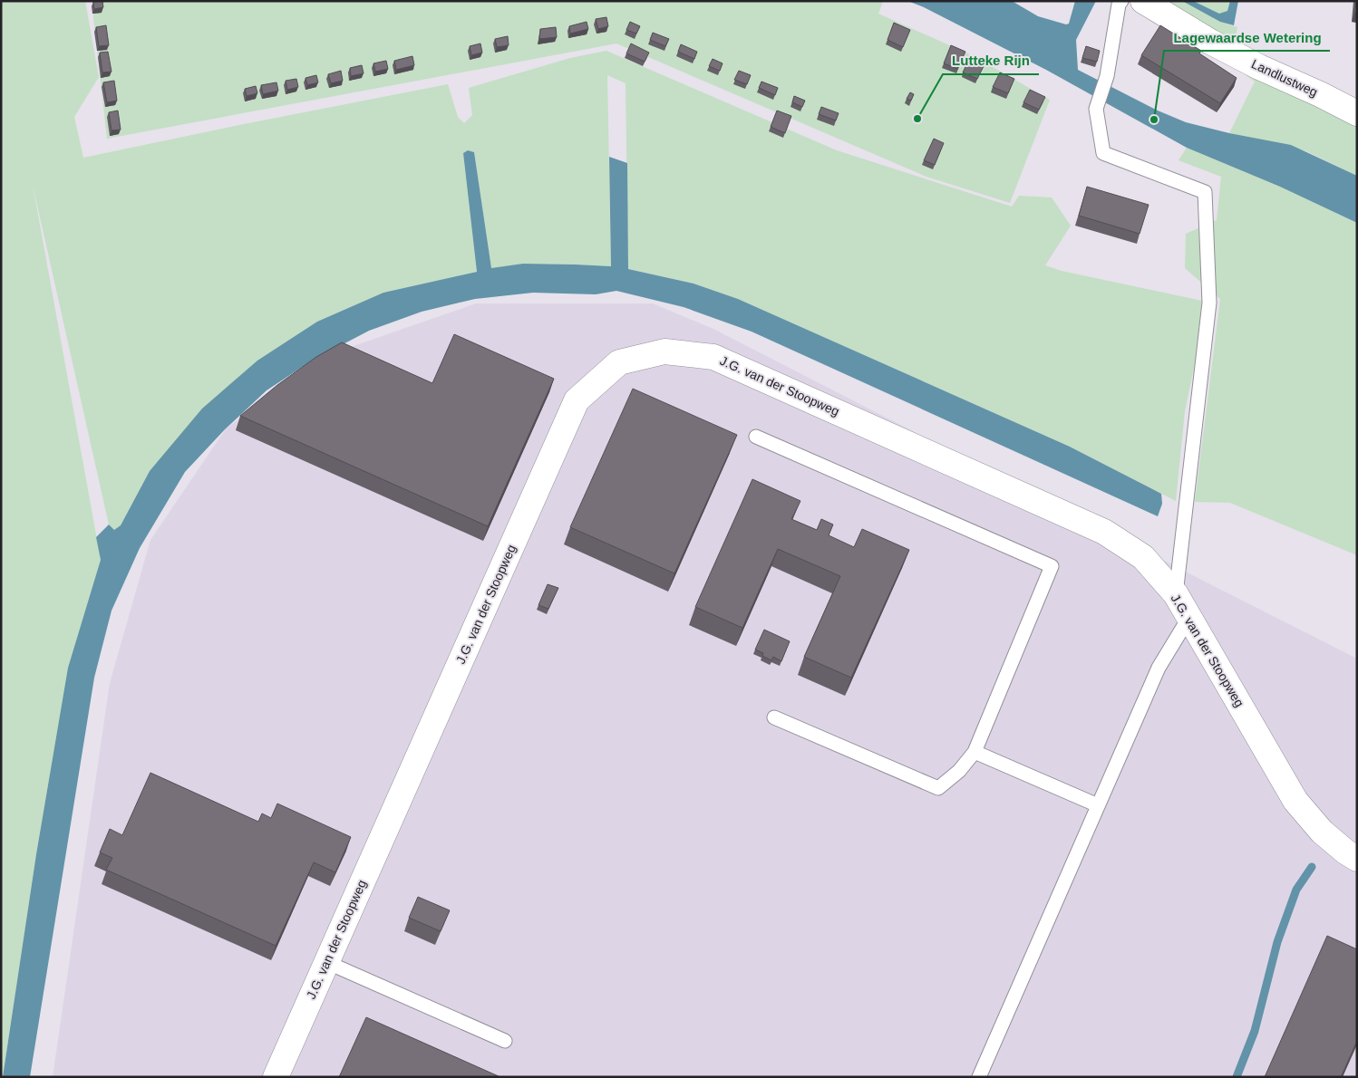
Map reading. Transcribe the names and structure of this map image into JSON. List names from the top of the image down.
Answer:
{
  "streets": {
    "street": ["Landlustweg", "J.G. van der Stoopweg"]
  },
  "places": ["Lutteke Rijn", "Lagewaardse Wetering"]
}
